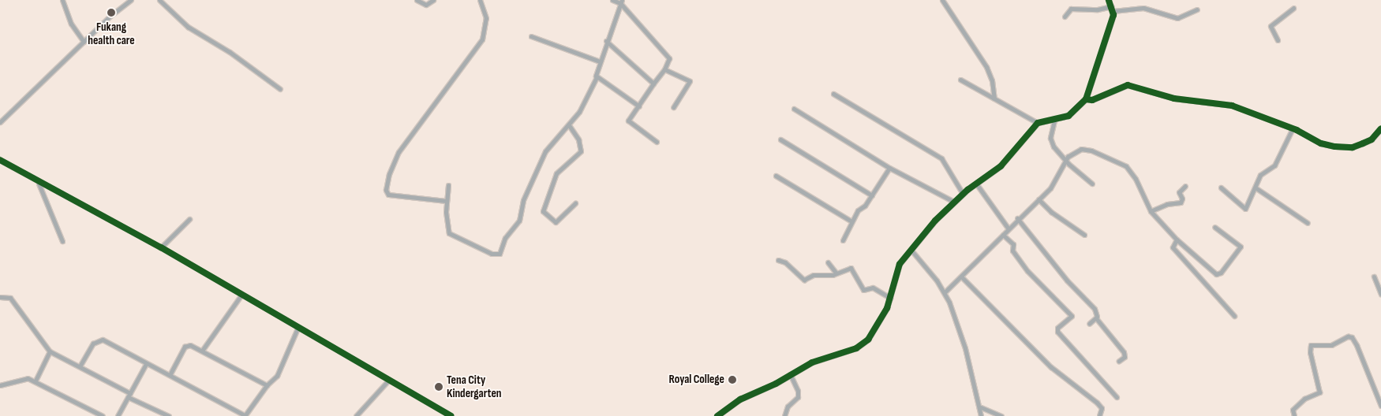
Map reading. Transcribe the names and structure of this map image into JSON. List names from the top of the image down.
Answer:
{
  "places": ["Fukang health care", "Royal College", "Tena City Kindergarten"]
}
